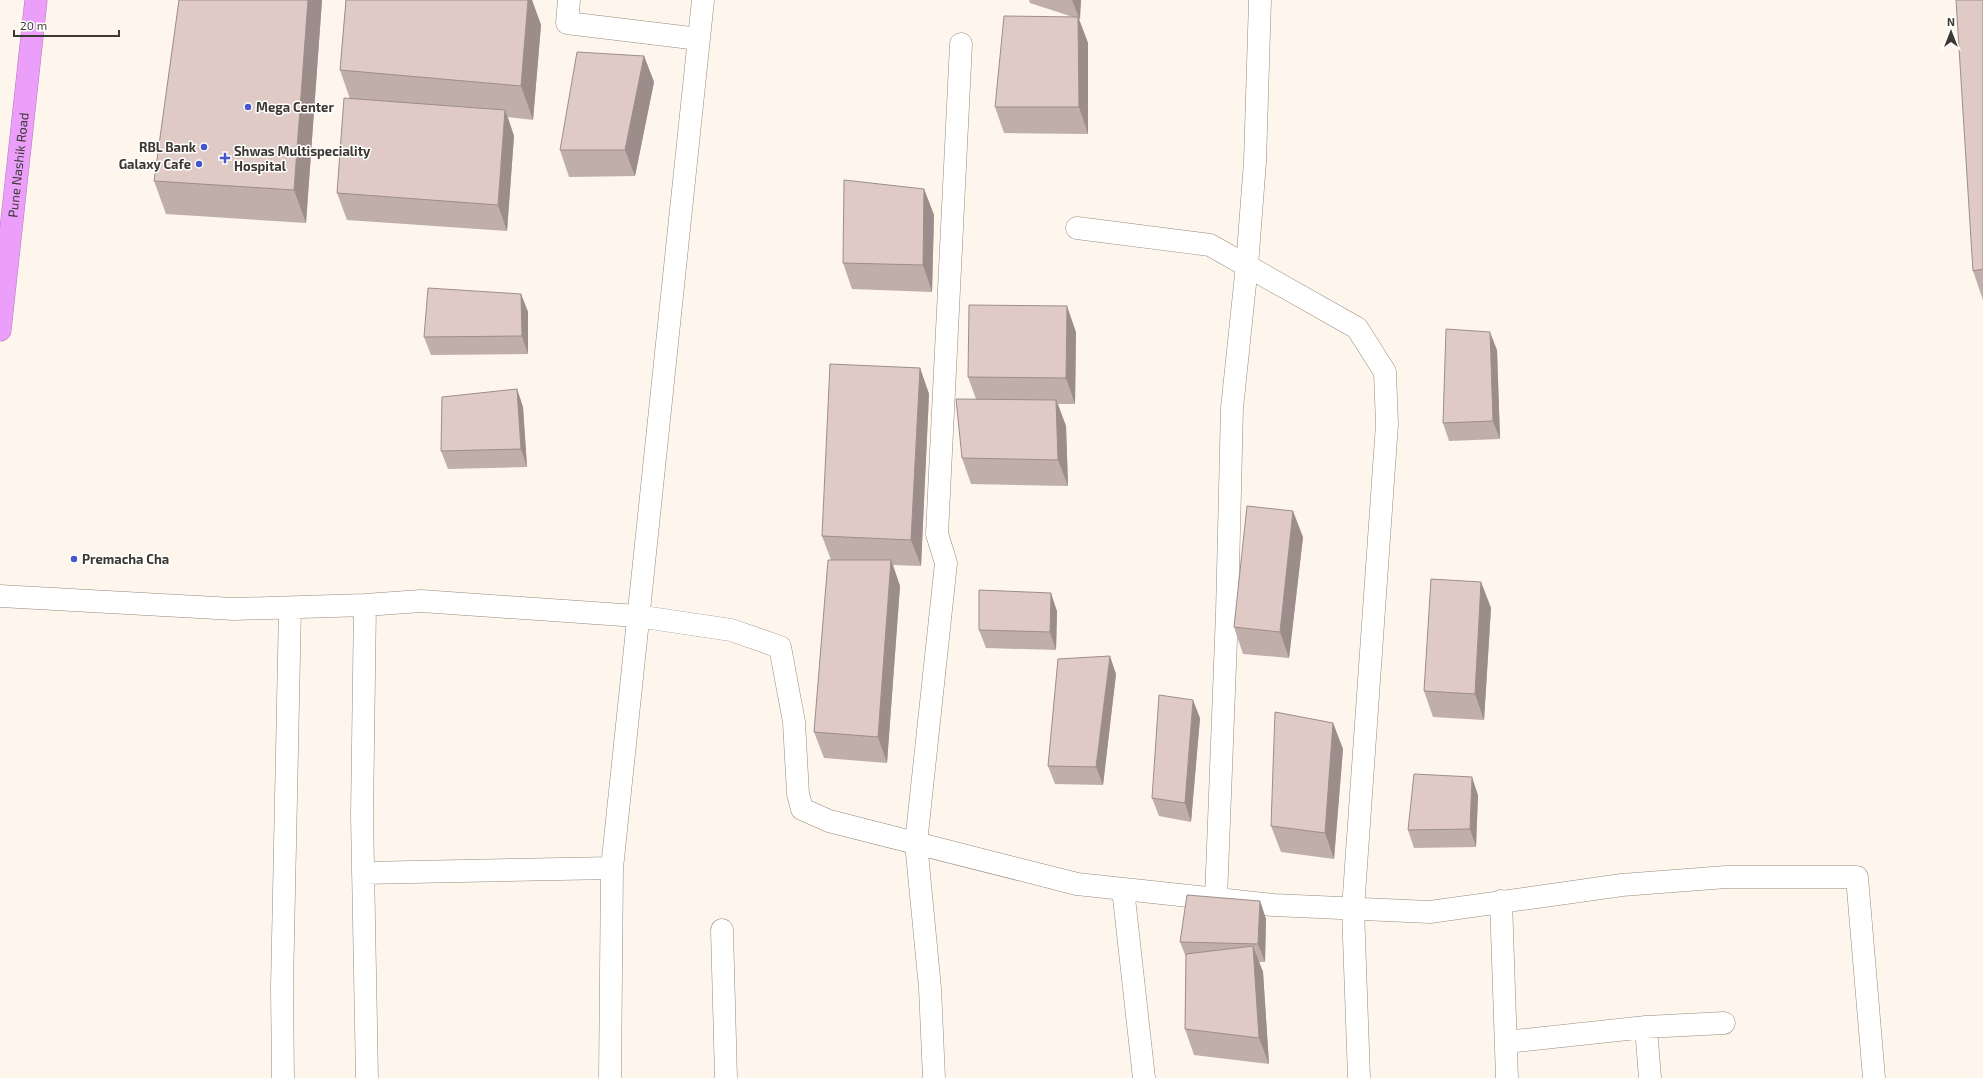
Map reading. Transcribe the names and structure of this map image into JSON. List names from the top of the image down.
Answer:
{
  "streets": {
    "highway": ["Pune Nashik Road"]
  },
  "places": {
    "other": [
      "Mega Center",
      "RBL Bank",
      "Galaxy Cafe",
      "Premacha Cha"
    ],
    "health": ["Shwas Multispeciality Hospital"]
  },
  "scale_bar": "20 m",
  "north": "top"
}
